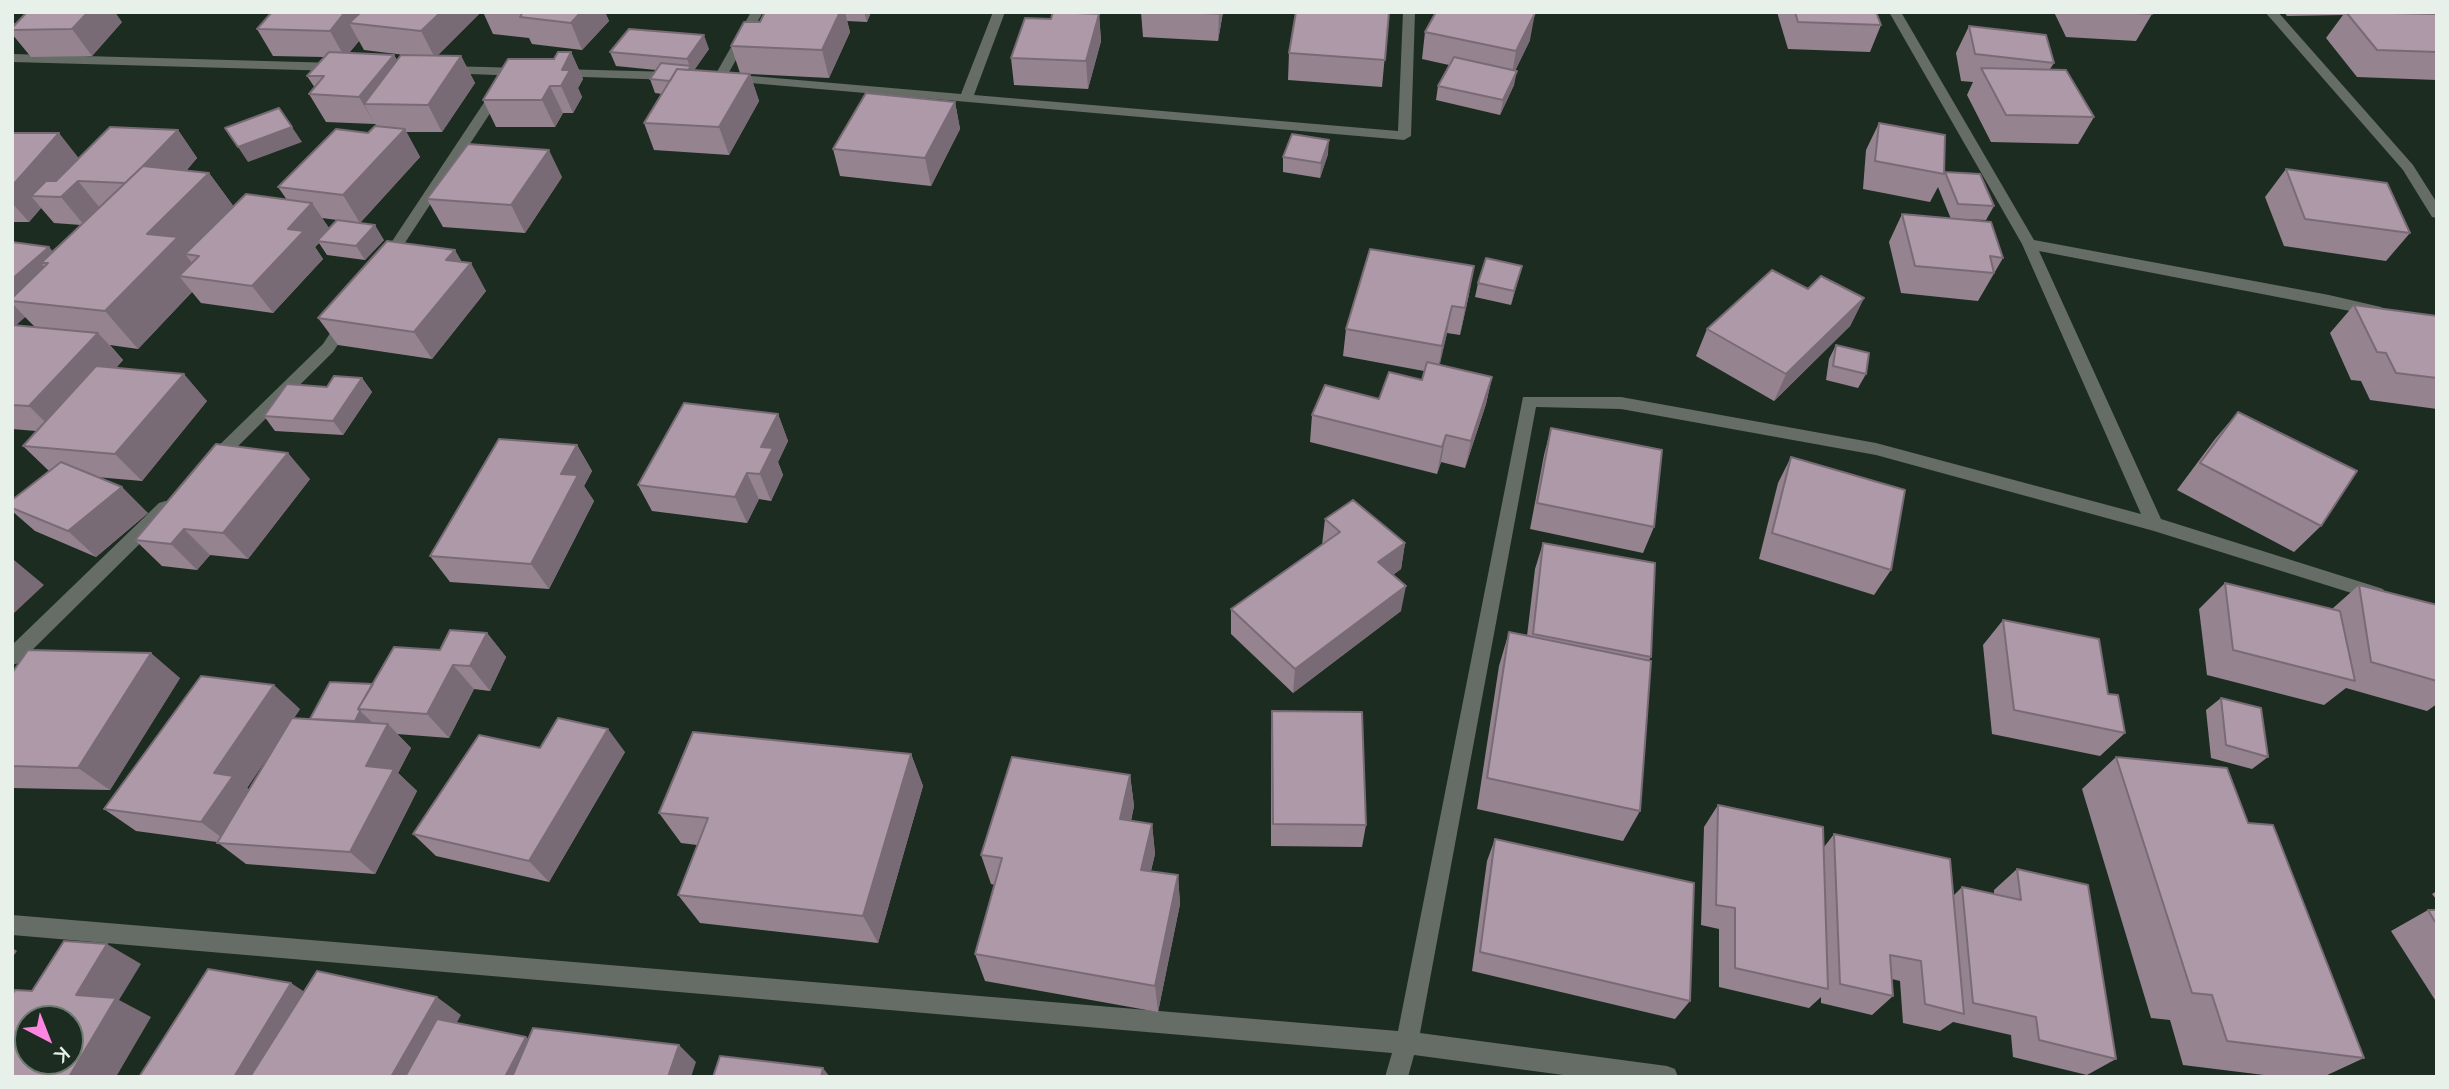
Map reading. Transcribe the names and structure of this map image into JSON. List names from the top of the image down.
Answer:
{
  "north": "bottom right"
}
